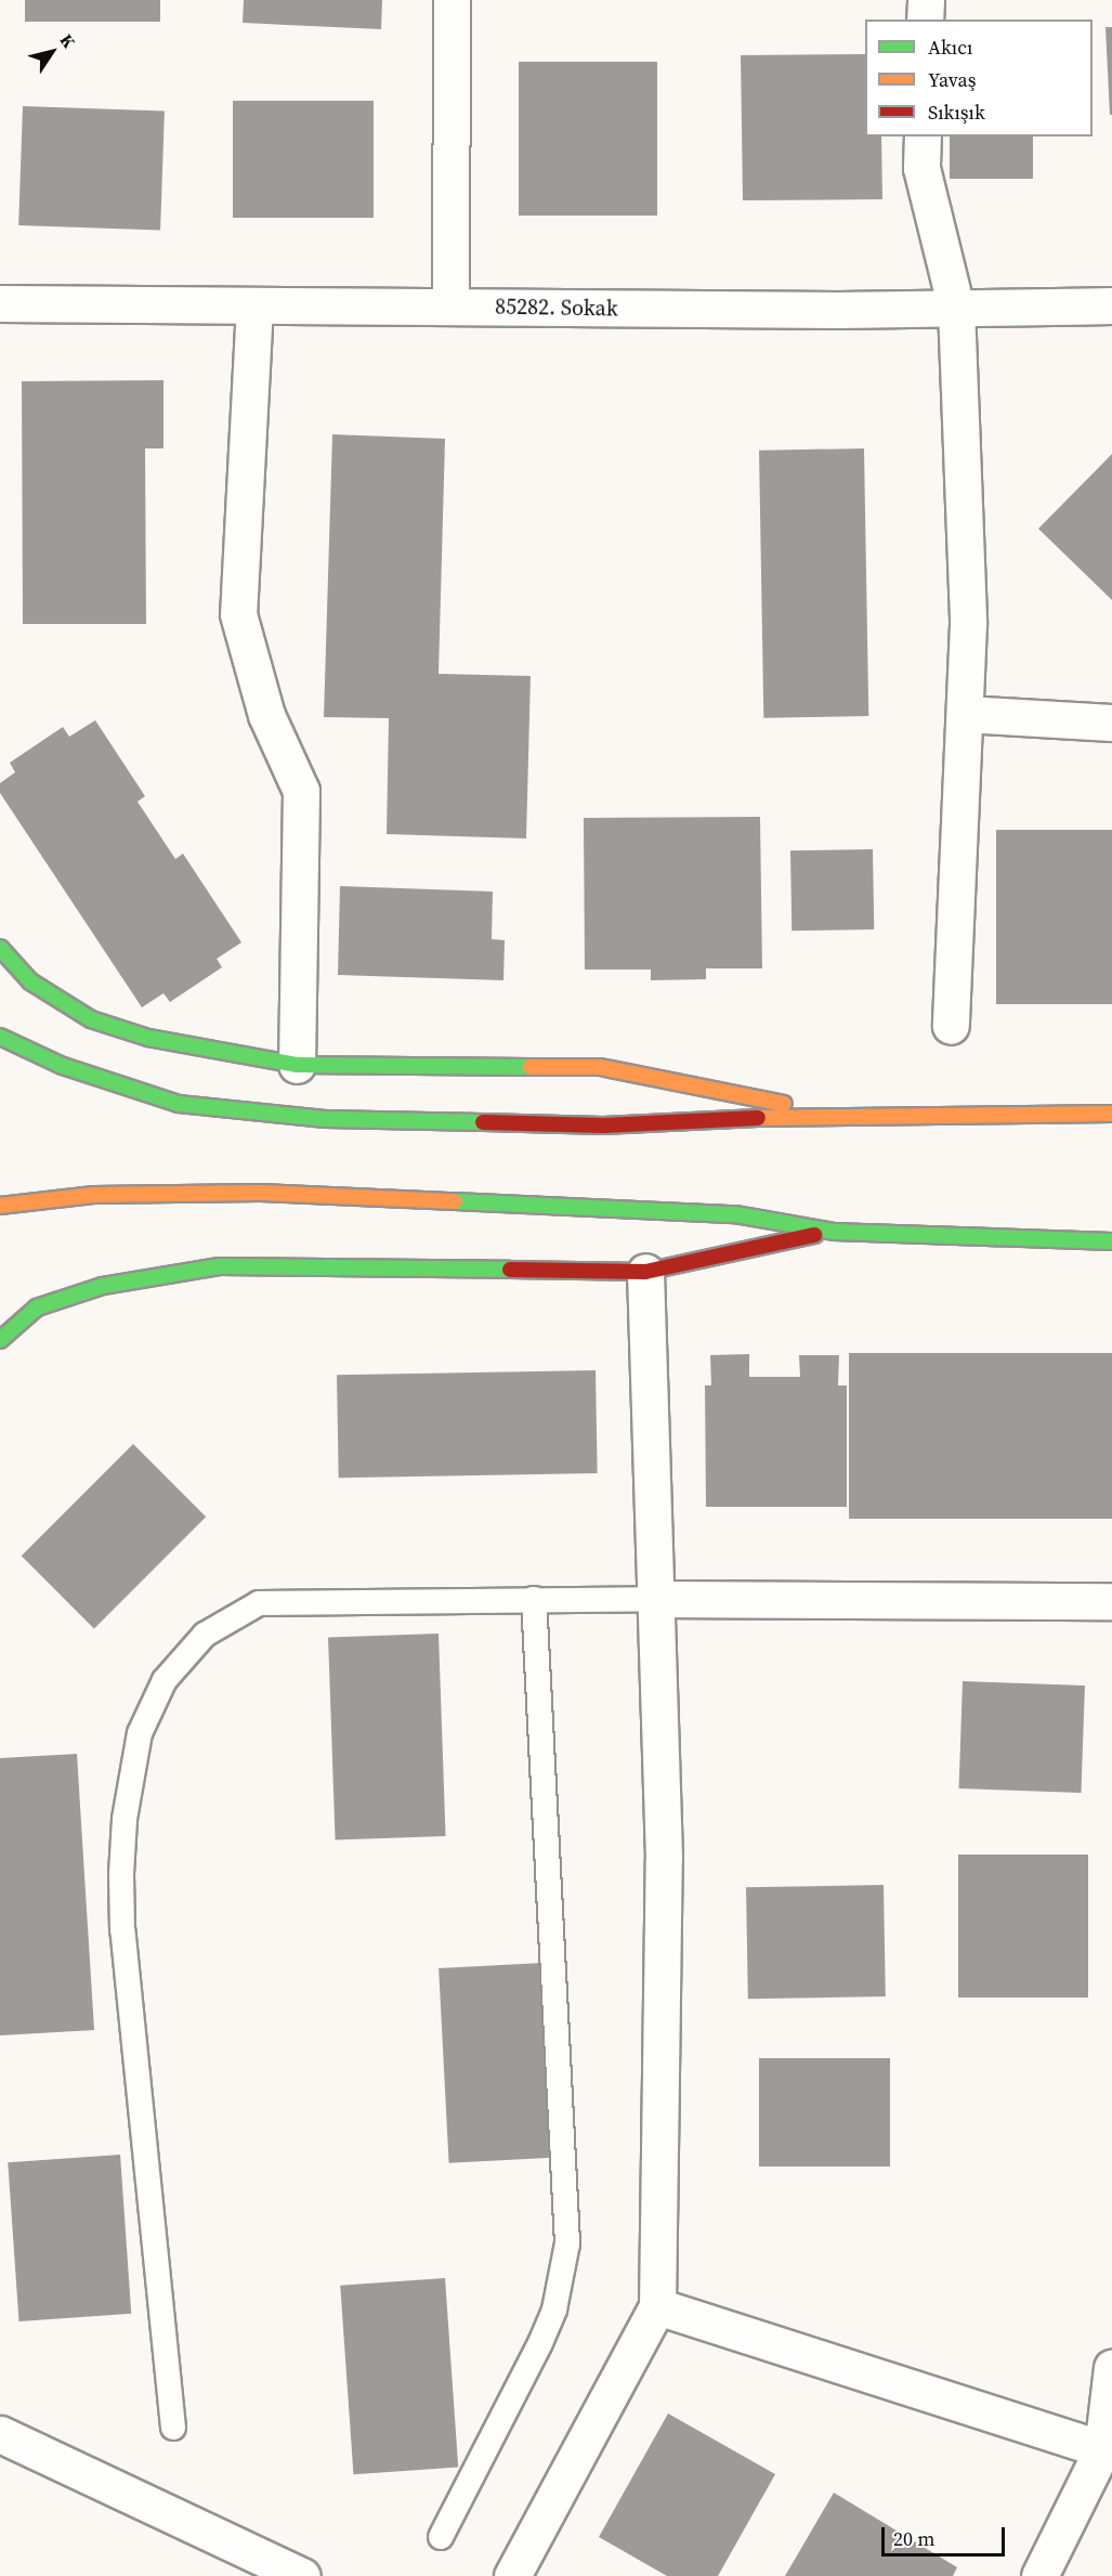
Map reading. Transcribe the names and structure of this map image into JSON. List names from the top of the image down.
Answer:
{
  "streets": {
    "street": ["85282. Sokak"]
  },
  "legend": ["Akıcı", "Yavaş", "Sıkışık"],
  "scale_bar": "20 m",
  "north": "top right"
}
